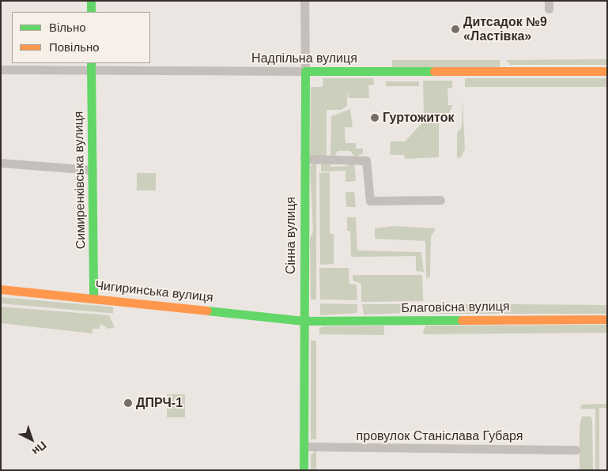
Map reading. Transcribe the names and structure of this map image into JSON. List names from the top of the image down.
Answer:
{
  "streets": {
    "main road": [
      "Надпільна вулиця",
      "Симиренківська вулиця",
      "Сінна вулиця",
      "Чигиринська вулиця",
      "Благовісна вулиця"
    ],
    "street": ["провулок Станіслава Губаря"]
  },
  "crossings": [
    ["Надпільна вулиця", "Симиренківська вулиця"],
    ["Надпільна вулиця", "Сінна вулиця"],
    ["Симиренківська вулиця", "Чигиринська вулиця"],
    ["Сінна вулиця", "Чигиринська вулиця"],
    ["Сінна вулиця", "Благовісна вулиця"],
    ["Сінна вулиця", "провулок Станіслава Губаря"],
    ["Чигиринська вулиця", "Благовісна вулиця"]
  ],
  "places": ["Дитсадок №9 «Ластівка»", "Гуртожиток", "ДПРЧ-1"],
  "legend": ["Вільно", "Повільно"],
  "north": "bottom right"
}
